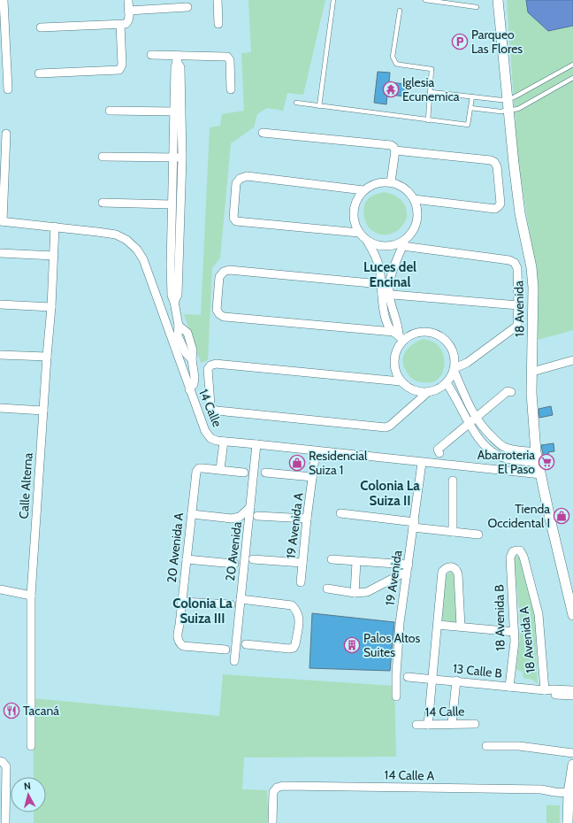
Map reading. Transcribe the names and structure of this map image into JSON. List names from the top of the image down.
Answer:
{
  "streets": {
    "street": [
      "18 Avenida",
      "14 Calle",
      "Calle Alterna",
      "19 Avenida A",
      "20 Avenida A",
      "20 Avenida",
      "19 Avenida",
      "18 Avenida B",
      "18 Avenida A",
      "13 Calle B",
      "14 Calle A"
    ]
  },
  "crossings": [
    ["18 Avenida", "14 Calle"],
    ["14 Calle", "Calle Alterna"],
    ["14 Calle", "19 Avenida A"],
    ["14 Calle", "20 Avenida"],
    ["14 Calle", "19 Avenida"],
    ["18 Avenida B", "18 Avenida A"],
    ["18 Avenida B", "13 Calle B"],
    ["18 Avenida A", "13 Calle B"]
  ],
  "districts": ["Luces del Encinal", "Colonia La Suiza II", "Colonia La Suiza III"],
  "places": {
    "parking": ["Parqueo Las Flores"],
    "temple": ["Iglesia Ecunemica"],
    "supermarket": ["Abarroteria El Paso"],
    "shop": ["Residencial Suiza 1", "Tienda Occidental I"],
    "building": ["Palos Altos Suites"],
    "restaurant": ["Tacaná"]
  },
  "north": "top"
}
